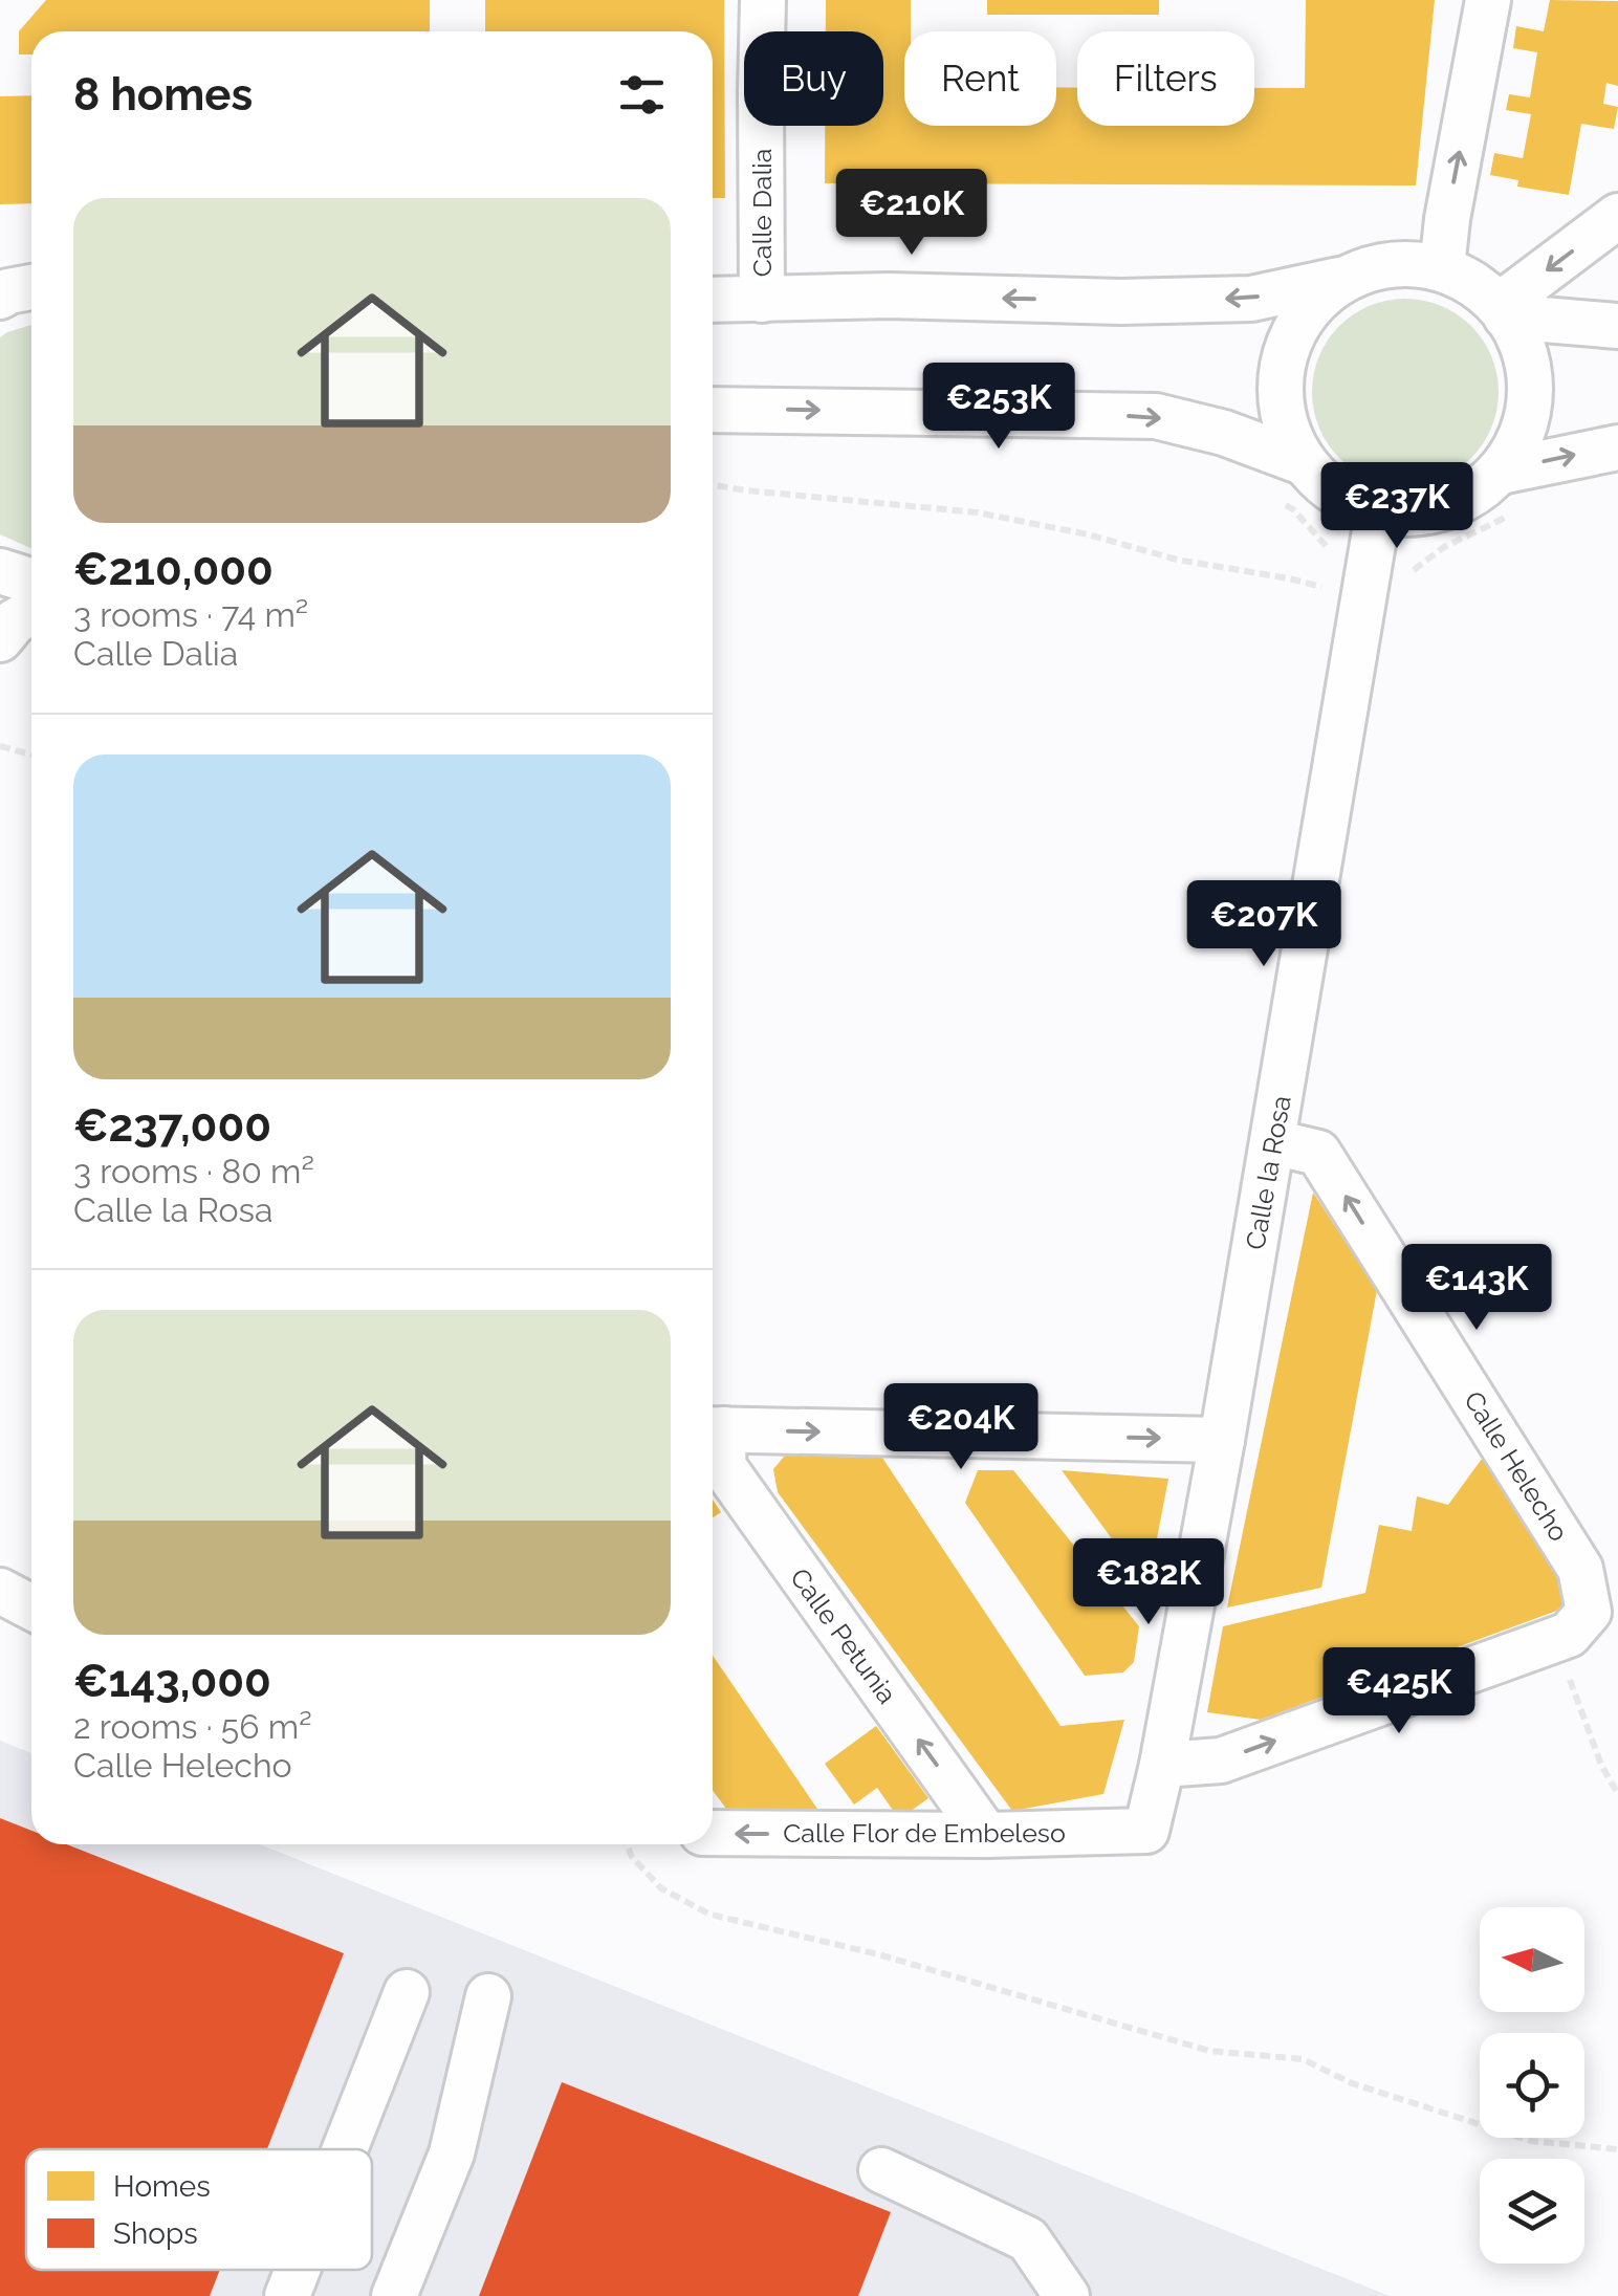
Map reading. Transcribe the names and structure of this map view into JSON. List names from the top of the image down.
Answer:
{
  "streets": {
    "street": [
      "Calle Dalia",
      "Calle la Rosa",
      "Calle Helecho",
      "Calle Petunia",
      "Calle Flor de Embeleso"
    ]
  },
  "crossings": [
    ["Calle la Rosa", "Calle Helecho"],
    ["Calle la Rosa", "Calle Flor de Embeleso"],
    ["Calle Petunia", "Calle Flor de Embeleso"]
  ],
  "one_way": ["Calle Helecho", "Calle Petunia", "Calle Flor de Embeleso"],
  "legend": ["Homes", "Shops"],
  "north": "left",
  "page": {
    "chip": ["Buy", "Rent", "Filters"],
    "heading": "8 homes",
    "list": [
      {
        "name": "€210,000",
        "note": "3 rooms · 74 m² · Calle Dalia"
      },
      {
        "name": "€237,000",
        "note": "3 rooms · 80 m² · Calle la Rosa"
      },
      {
        "name": "€143,000",
        "note": "2 rooms · 56 m² · Calle Helecho"
      }
    ],
    "price": [
      "€210K",
      "€253K",
      "€237K",
      "€207K",
      "€143K",
      "€204K",
      "€182K",
      "€425K"
    ]
  }
}
